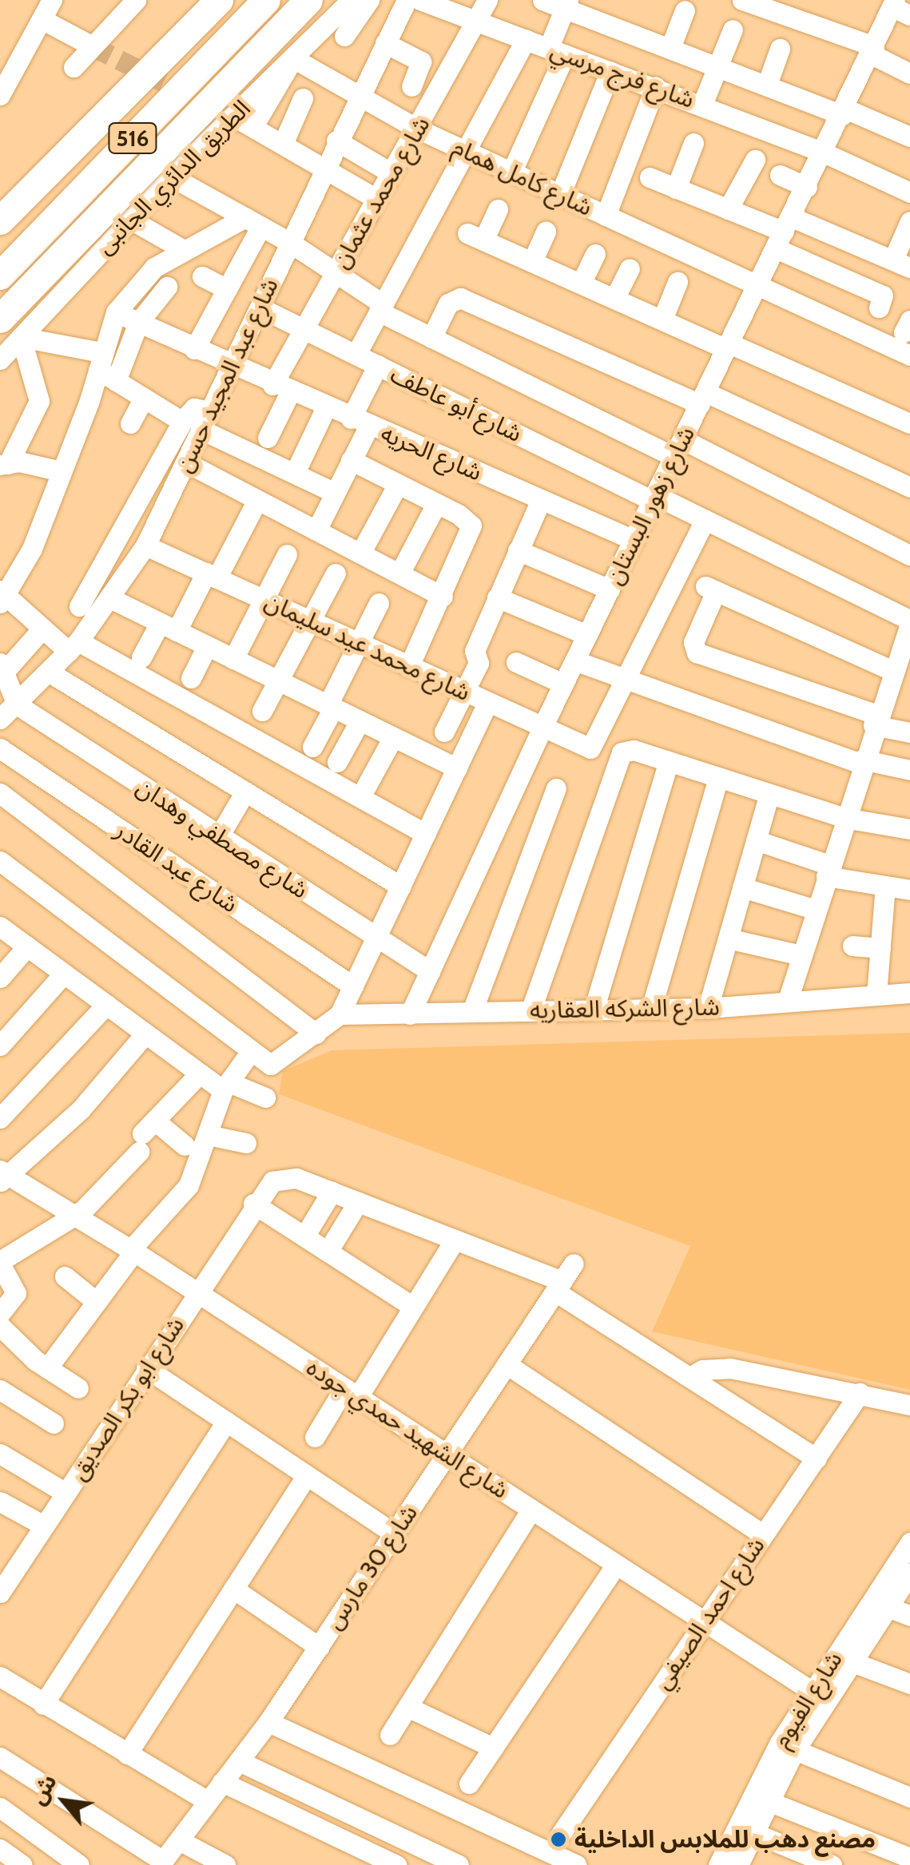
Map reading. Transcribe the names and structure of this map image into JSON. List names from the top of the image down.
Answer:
{
  "streets": {
    "highway": ["516"],
    "street": [
      "شارع فرج مرسي",
      "الطريق الدائري الجانبى",
      "شارع كامل همام",
      "شارع محمد عثمان",
      "شارع عبد المجيد حسن",
      "شارع أبو عاطف",
      "شارع الحريه",
      "شارع زهور البستان",
      "شارع محمد عيد سليمان",
      "شارع مصطفي وهدان",
      "شارع عبد القادر",
      "شارع الشركه العقاريه",
      "شارع ابو بكر الصديق",
      "شارع الشهيد حمدي جوده",
      "شارع 30 مارس",
      "شارع احمد الصيفي",
      "شارع الفيوم"
    ]
  },
  "crossings": [
    ["شارع فرج مرسي", "شارع محمد عثمان"],
    ["شارع فرج مرسي", "شارع زهور البستان"],
    ["الطريق الدائري الجانبى", "شارع كامل همام"],
    ["شارع كامل همام", "شارع محمد عثمان"],
    ["شارع كامل همام", "شارع عبد المجيد حسن"],
    ["شارع كامل همام", "شارع زهور البستان"],
    ["شارع محمد عثمان", "شارع أبو عاطف"],
    ["شارع محمد عثمان", "شارع الحريه"],
    ["شارع عبد المجيد حسن", "شارع أبو عاطف"],
    ["شارع عبد المجيد حسن", "شارع الحريه"],
    ["شارع عبد المجيد حسن", "شارع محمد عيد سليمان"],
    ["شارع عبد المجيد حسن", "شارع مصطفي وهدان"],
    ["شارع أبو عاطف", "شارع زهور البستان"],
    ["شارع الحريه", "شارع زهور البستان"],
    ["شارع زهور البستان", "شارع محمد عيد سليمان"],
    ["شارع زهور البستان", "شارع مصطفي وهدان"],
    ["شارع زهور البستان", "شارع الشركه العقاريه"],
    ["شارع ابو بكر الصديق", "شارع الشهيد حمدي جوده"],
    ["شارع الشهيد حمدي جوده", "شارع 30 مارس"],
    ["شارع الشهيد حمدي جوده", "شارع احمد الصيفي"],
    ["شارع الشهيد حمدي جوده", "شارع الفيوم"]
  ],
  "places": ["مصنع دهب للملابس الداخلية"],
  "north": "top left"
}
